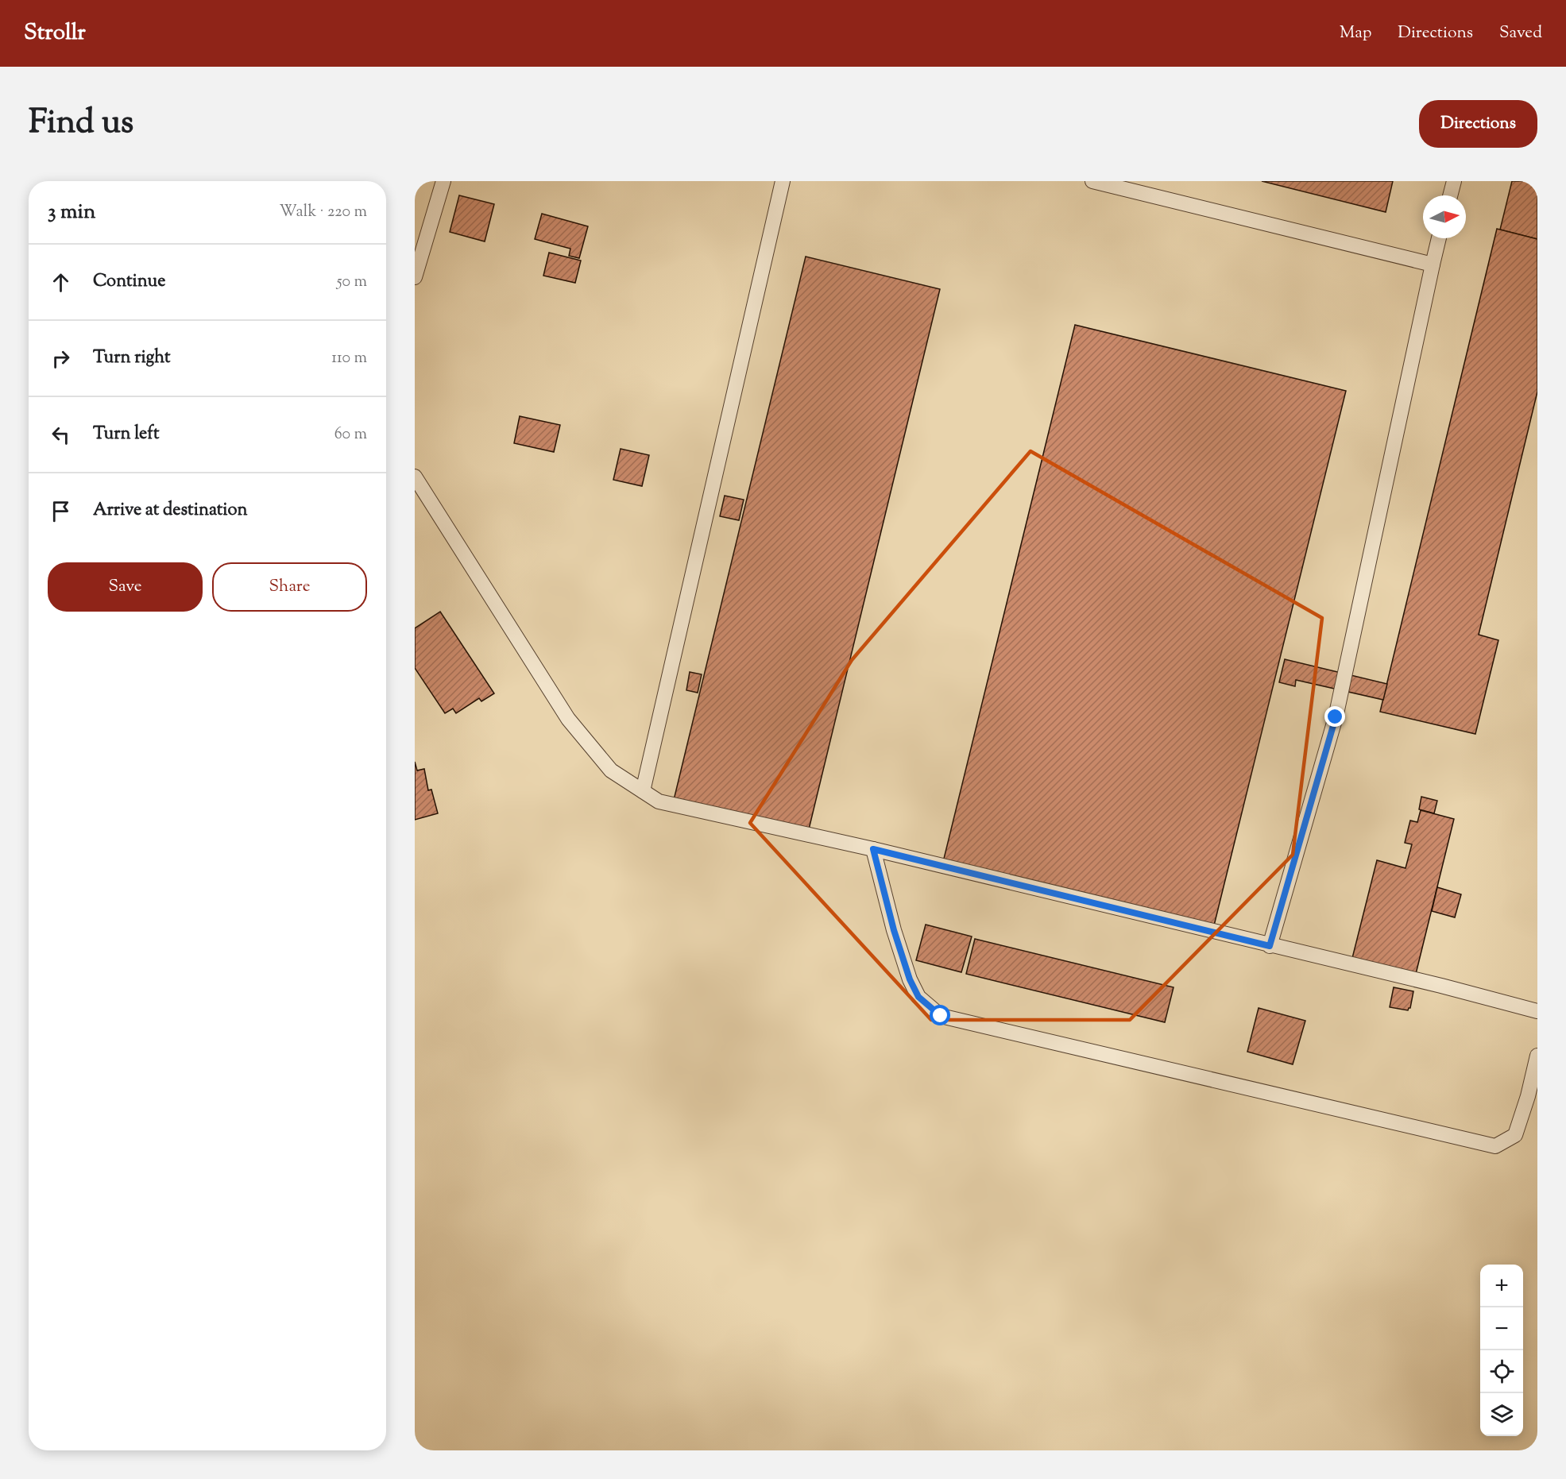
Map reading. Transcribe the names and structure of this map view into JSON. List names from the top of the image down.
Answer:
{
  "north": "right",
  "page": {
    "header": "Strollr",
    "nav": ["Map", "Directions", "Saved"],
    "title": "Find us",
    "buttons": [
      "Directions",
      ["Save", "Share"]
    ],
    "heading": ["3 min", "Walk · 220 m"],
    "list": [
      ["Continue", "50 m"],
      ["Turn right", "110 m"],
      ["Turn left", "60 m"],
      "Arrive at destination"
    ],
    "map_buttons": ["+", "−"]
  }
}
